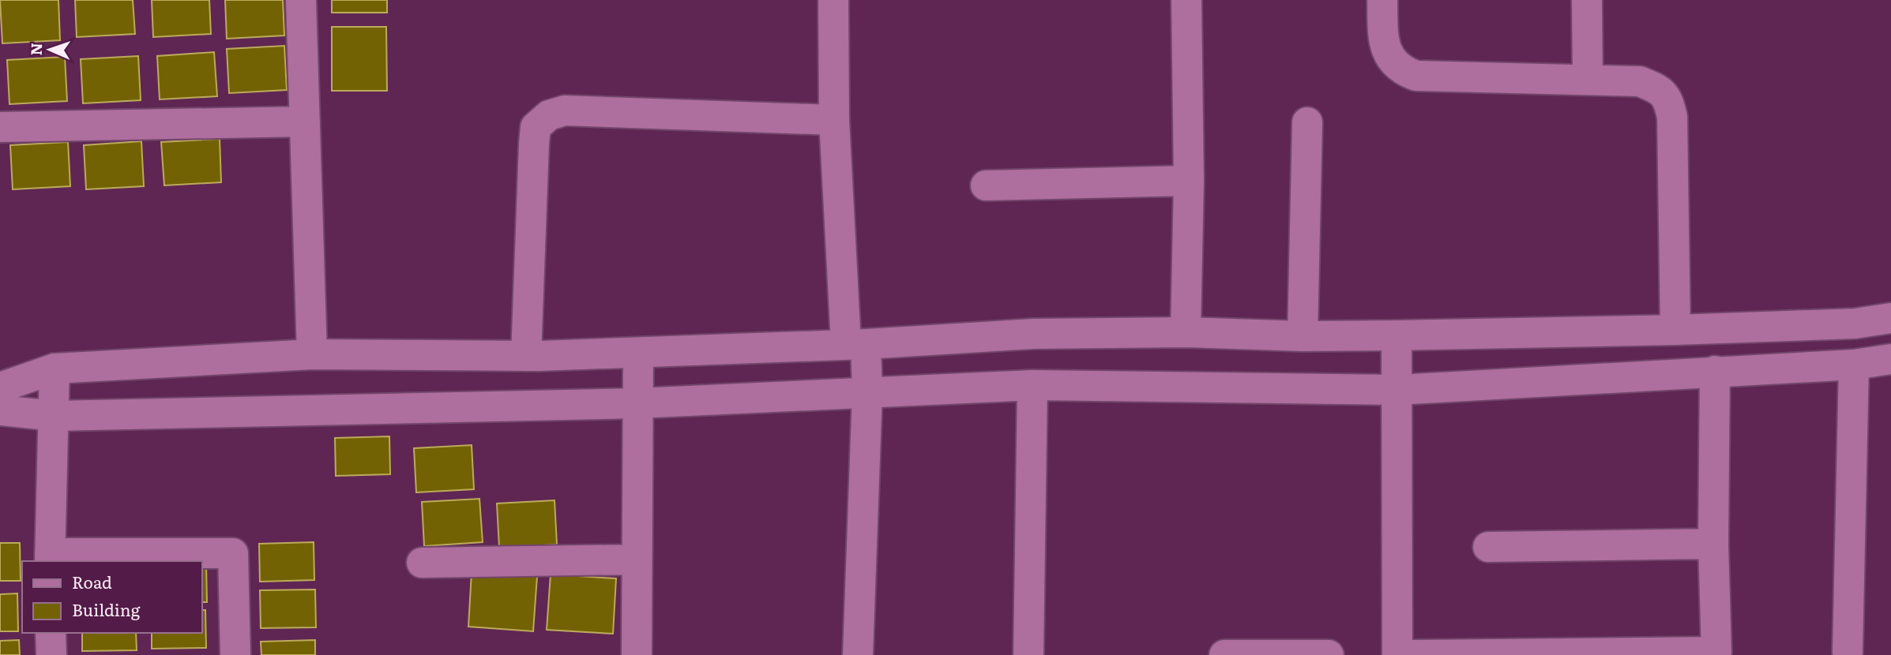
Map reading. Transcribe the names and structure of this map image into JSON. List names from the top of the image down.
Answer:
{
  "legend": ["Road", "Building"],
  "north": "left"
}
